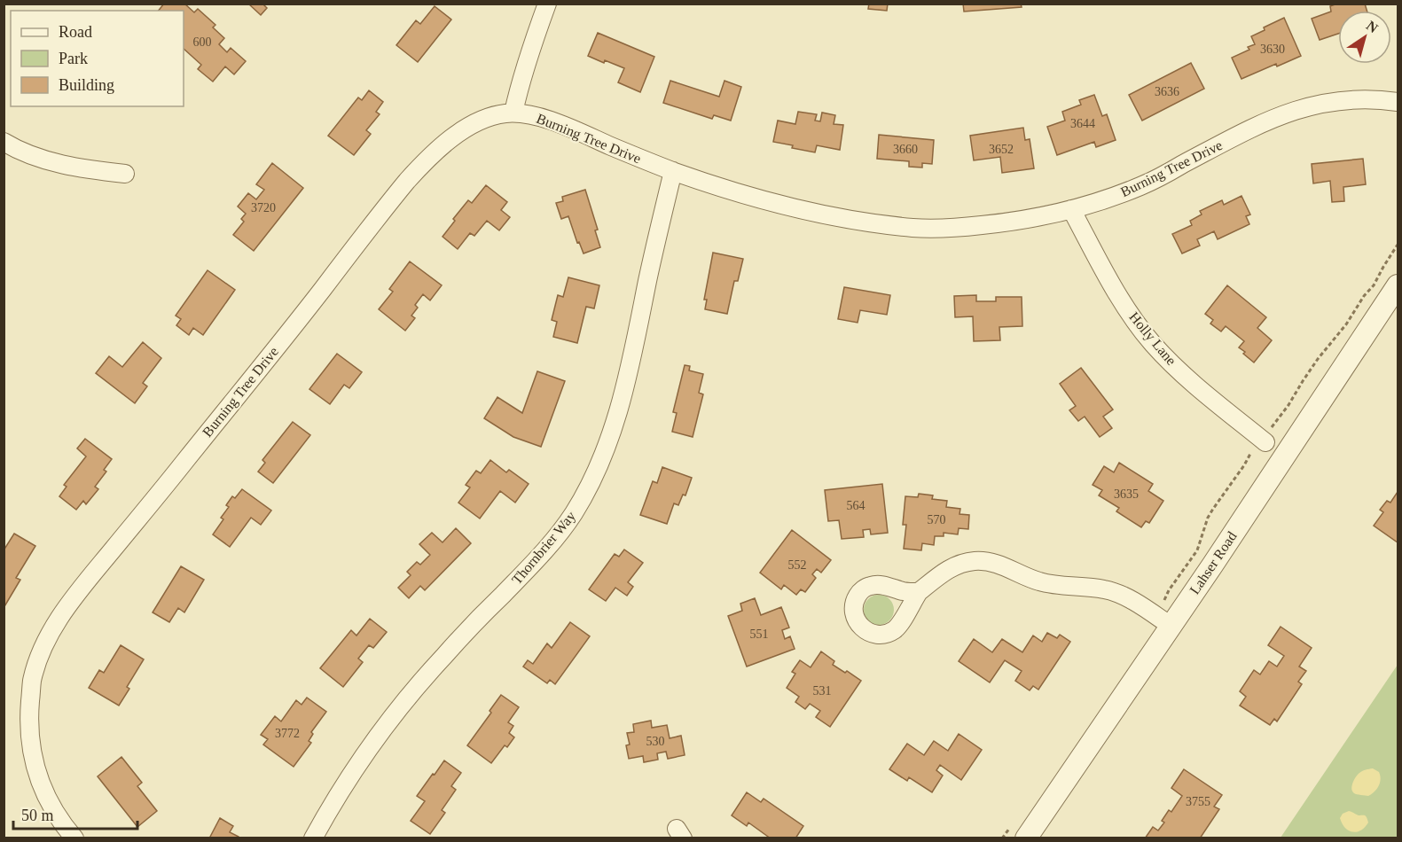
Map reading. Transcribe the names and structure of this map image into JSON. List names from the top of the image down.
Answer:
{
  "streets": {
    "street": [
      "Burning Tree Drive",
      "Holly Lane",
      "Thornbrier Way",
      "Lahser Road"
    ]
  },
  "crossings": [
    ["Burning Tree Drive", "Holly Lane"],
    ["Burning Tree Drive", "Thornbrier Way"]
  ],
  "house_numbers": [
    "600",
    "3630",
    "3636",
    "3644",
    "3660",
    "3652",
    "3720",
    "3635",
    "564",
    "570",
    "552",
    "551",
    "531",
    "3772",
    "530",
    "3755"
  ],
  "legend": ["Road", "Park", "Building"],
  "scale_bar": "50 m",
  "north": "top right"
}
